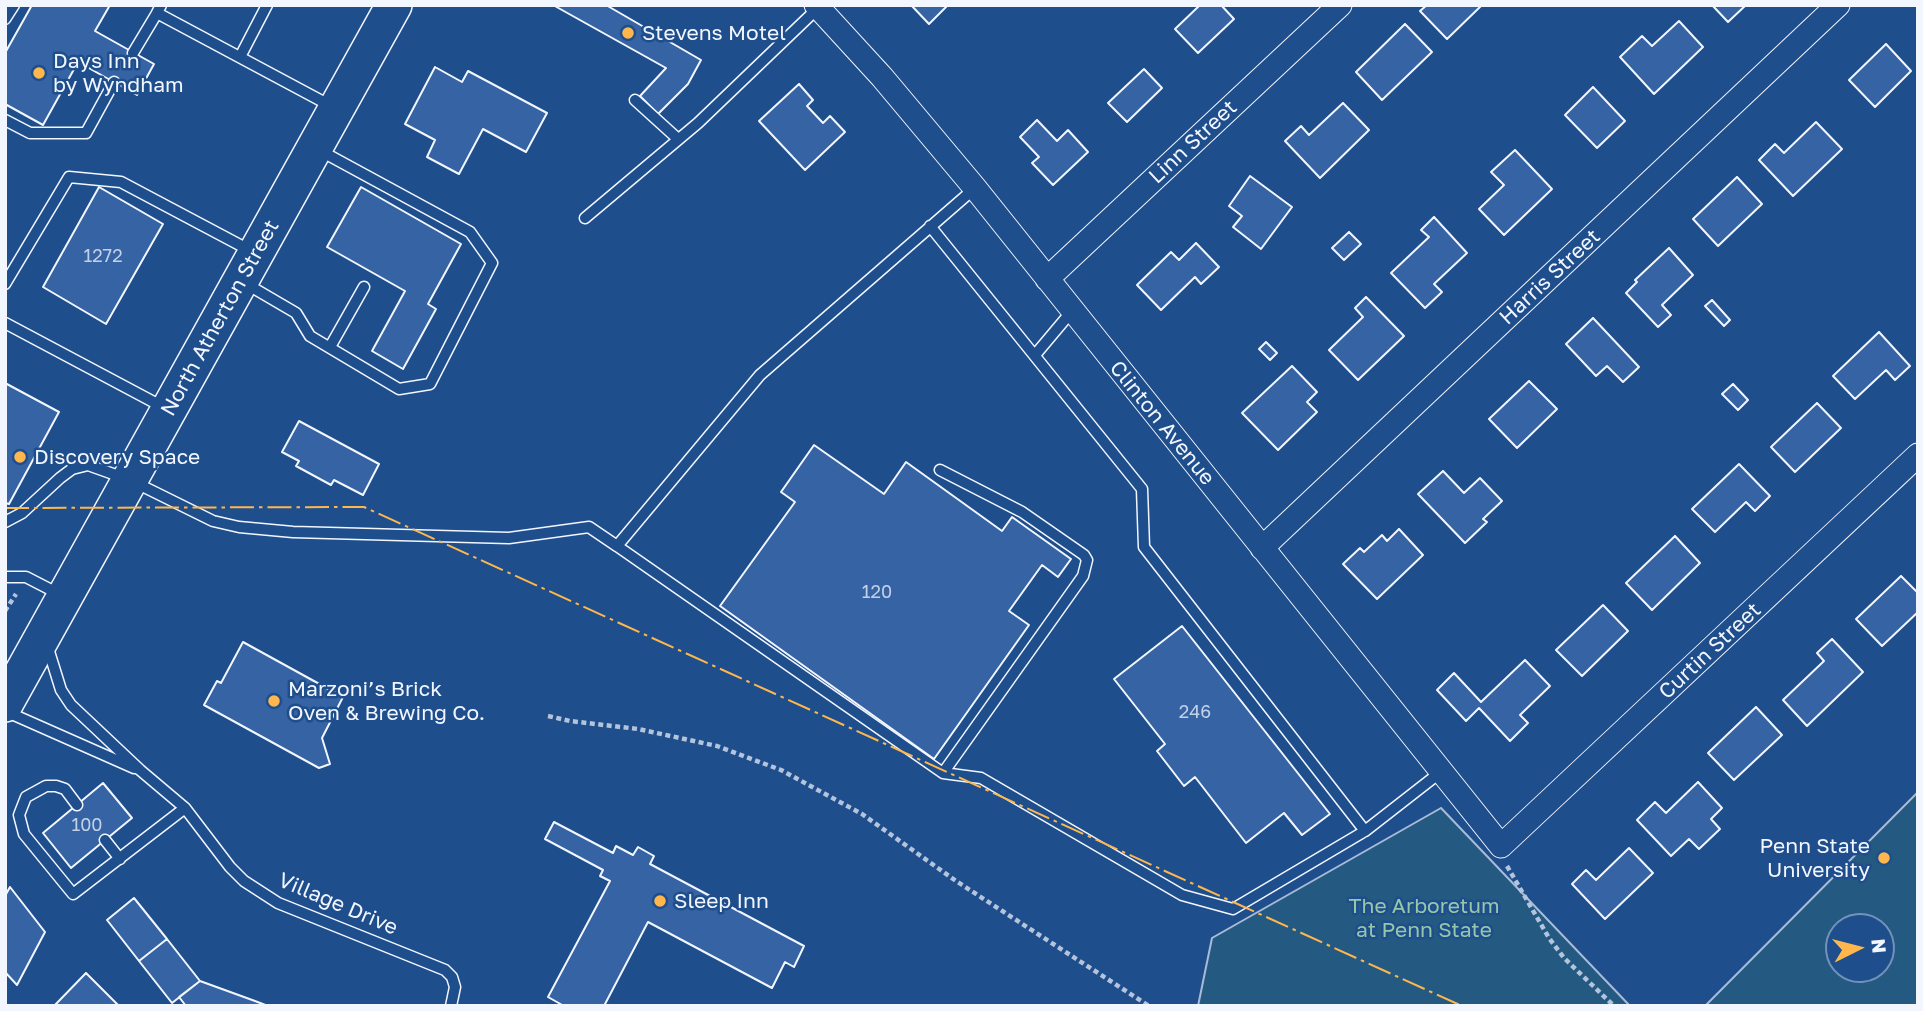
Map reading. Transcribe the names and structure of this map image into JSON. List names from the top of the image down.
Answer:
{
  "streets": {
    "main road": ["North Atherton Street"],
    "street": [
      "Linn Street",
      "Harris Street",
      "Clinton Avenue",
      "Curtin Street"
    ],
    "lane": ["Village Drive"]
  },
  "crossings": [
    ["Linn Street", "Clinton Avenue"],
    ["Harris Street", "Clinton Avenue"],
    ["North Atherton Street", "Village Drive"],
    ["Clinton Avenue", "Curtin Street"]
  ],
  "parks": ["The Arboretum at Penn State"],
  "places": [
    "Stevens Motel",
    "Days Inn by Wyndham",
    "Discovery Space",
    "Marzoni’s Brick Oven & Brewing Co.",
    "Penn State University",
    "Sleep Inn"
  ],
  "house_numbers": [
    "1272",
    "120",
    "246",
    "100"
  ],
  "north": "right"
}
